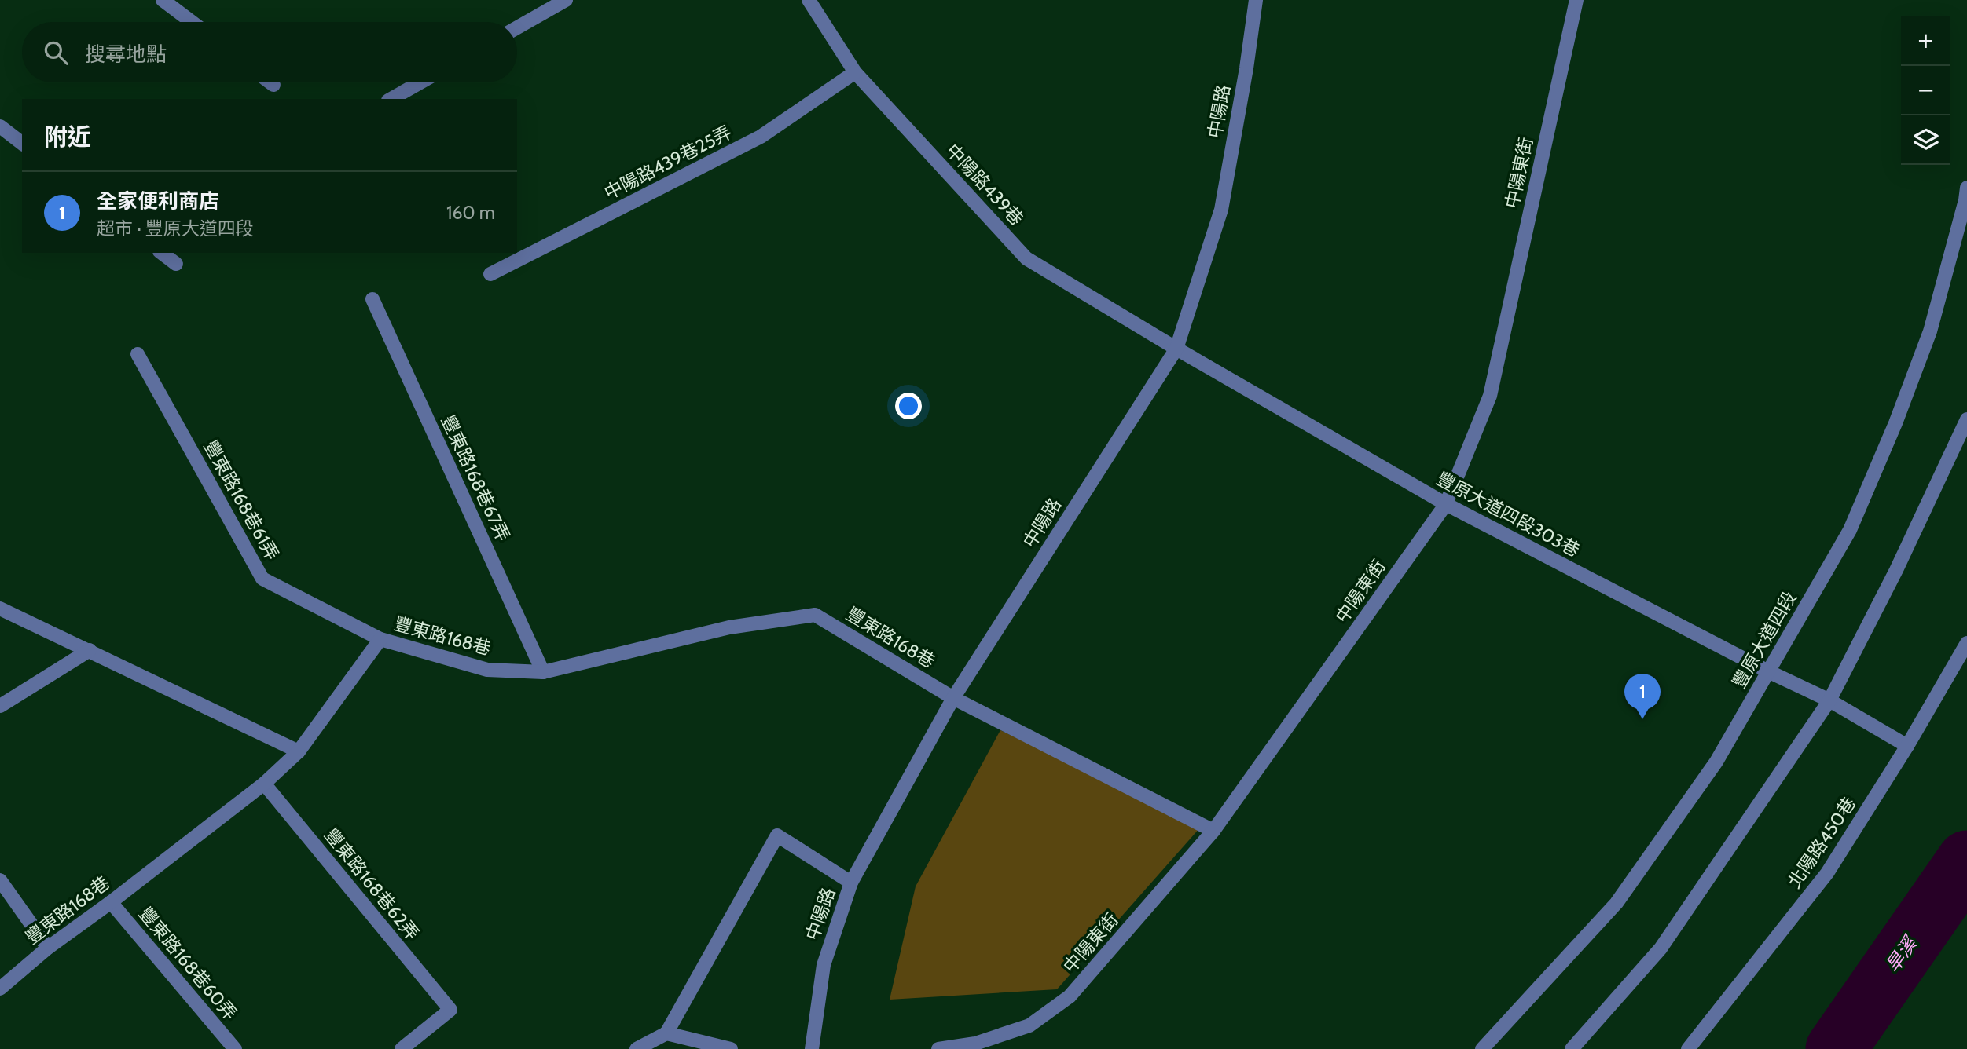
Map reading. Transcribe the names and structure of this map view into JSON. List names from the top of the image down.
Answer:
{
  "streets": {
    "street": [
      "中陽路",
      "中陽路439巷25弄",
      "中陽東街",
      "中陽路439巷",
      "豐東路168巷67弄",
      "豐東路168巷61弄",
      "豐原大道四段303巷",
      "豐東路168巷",
      "豐原大道四段",
      "北陽路450巷",
      "豐東路168巷62弄",
      "豐東路168巷60弄"
    ]
  },
  "crossings": [
    ["中陽路", "中陽路439巷"],
    ["中陽路", "豐原大道四段303巷"],
    ["中陽路", "豐東路168巷"],
    ["中陽路439巷25弄", "中陽路439巷"],
    ["中陽東街", "豐原大道四段303巷"],
    ["中陽東街", "豐東路168巷"],
    ["中陽路439巷", "豐原大道四段303巷"],
    ["豐東路168巷67弄", "豐東路168巷"],
    ["豐東路168巷61弄", "豐東路168巷"],
    ["豐原大道四段303巷", "豐原大道四段"],
    ["豐原大道四段303巷", "北陽路450巷"],
    ["豐東路168巷", "豐東路168巷62弄"],
    ["豐東路168巷", "豐東路168巷60弄"]
  ],
  "water": ["旱溪"],
  "page": {
    "map_buttons": ["+", "−"],
    "search": "搜尋地點",
    "heading": "附近",
    "list": [
      {
        "mark": "1",
        "name": "全家便利商店",
        "note": "超市 · 豐原大道四段",
        "value": "160 m"
      }
    ],
    "pins": "1"
  }
}
